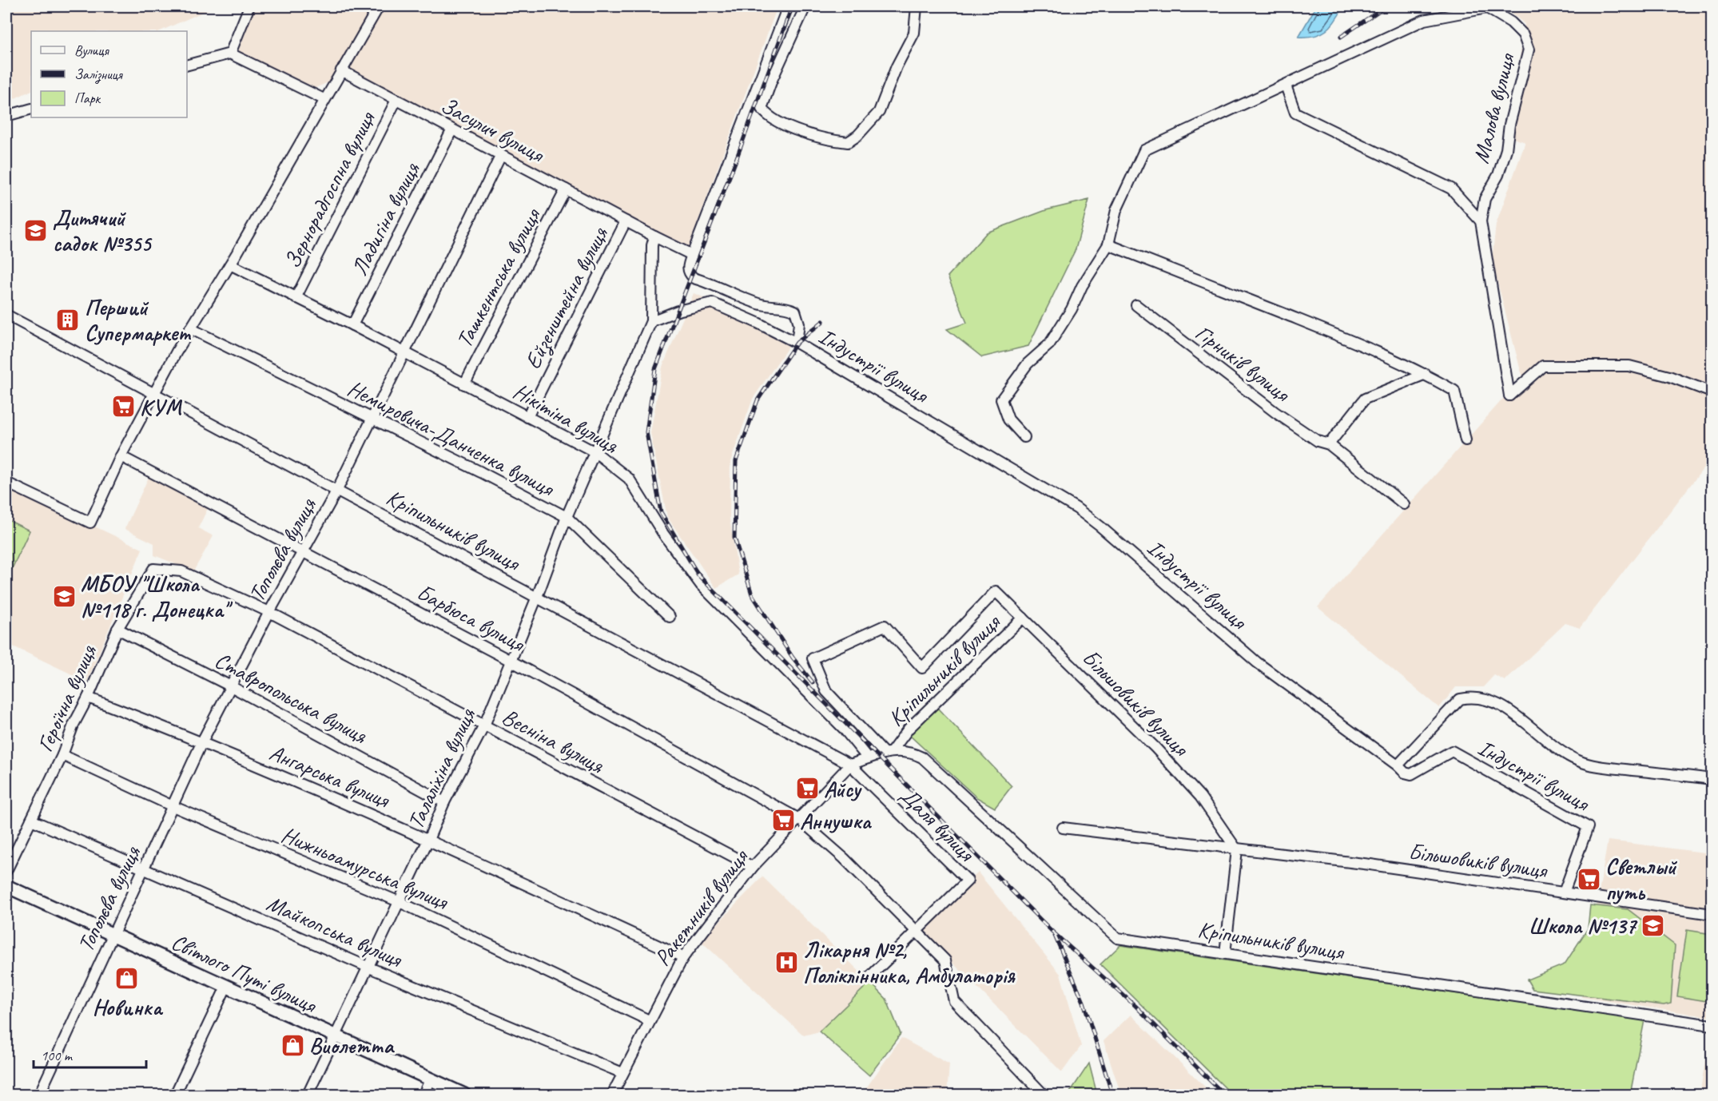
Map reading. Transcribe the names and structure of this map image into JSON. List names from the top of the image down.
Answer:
{
  "streets": {
    "main road": ["Світлого Путі вулиця"],
    "street": [
      "Малова вулиця",
      "Засулич вулиця",
      "Зернорадгоспна вулиця",
      "Ладигіна вулиця",
      "Ташкентська вулиця",
      "Ейзенштейна вулиця",
      "Гірників вулиця",
      "Індустрії вулиця",
      "Нікітіна вулиця",
      "Немировича-Данченка вулиця",
      "Кріпильників вулиця",
      "Тополєва вулиця",
      "Барбюса вулиця",
      "Ставропольська вулиця",
      "Героїчна вулиця",
      "Більшовиків вулиця",
      "Весніна вулиця",
      "Талаліхіна вулиця",
      "Ангарська вулиця",
      "Даля вулиця",
      "Нижньоамурська вулиця",
      "Ракетників вулиця",
      "Майкопська вулиця"
    ]
  },
  "crossings": [
    ["Засулич вулиця", "Зернорадгоспна вулиця"],
    ["Засулич вулиця", "Ладигіна вулиця"],
    ["Засулич вулиця", "Ташкентська вулиця"],
    ["Засулич вулиця", "Ейзенштейна вулиця"],
    ["Засулич вулиця", "Тополєва вулиця"],
    ["Зернорадгоспна вулиця", "Нікітіна вулиця"],
    ["Ладигіна вулиця", "Нікітіна вулиця"],
    ["Ташкентська вулиця", "Нікітіна вулиця"],
    ["Ейзенштейна вулиця", "Нікітіна вулиця"],
    ["Індустрії вулиця", "Більшовиків вулиця"],
    ["Індустрії вулиця", "Талаліхіна вулиця"],
    ["Нікітіна вулиця", "Кріпильників вулиця"],
    ["Нікітіна вулиця", "Тополєва вулиця"],
    ["Нікітіна вулиця", "Талаліхіна вулиця"],
    ["Немировича-Данченка вулиця", "Тополєва вулиця"],
    ["Немировича-Данченка вулиця", "Талаліхіна вулиця"],
    ["Кріпильників вулиця", "Тополєва вулиця"],
    ["Кріпильників вулиця", "Більшовиків вулиця"],
    ["Кріпильників вулиця", "Талаліхіна вулиця"],
    ["Кріпильників вулиця", "Даля вулиця"],
    ["Кріпильників вулиця", "Ракетників вулиця"],
    ["Тополєва вулиця", "Барбюса вулиця"],
    ["Тополєва вулиця", "Ставропольська вулиця"],
    ["Тополєва вулиця", "Весніна вулиця"],
    ["Тополєва вулиця", "Ангарська вулиця"],
    ["Тополєва вулиця", "Нижньоамурська вулиця"],
    ["Тополєва вулиця", "Майкопська вулиця"],
    ["Тополєва вулиця", "Світлого Путі вулиця"],
    ["Барбюса вулиця", "Талаліхіна вулиця"],
    ["Барбюса вулиця", "Ракетників вулиця"],
    ["Ставропольська вулиця", "Героїчна вулиця"],
    ["Ставропольська вулиця", "Талаліхіна вулиця"],
    ["Героїчна вулиця", "Весніна вулиця"],
    ["Героїчна вулиця", "Ангарська вулиця"],
    ["Героїчна вулиця", "Нижньоамурська вулиця"],
    ["Героїчна вулиця", "Майкопська вулиця"],
    ["Весніна вулиця", "Талаліхіна вулиця"],
    ["Весніна вулиця", "Ракетників вулиця"],
    ["Талаліхіна вулиця", "Ангарська вулиця"],
    ["Талаліхіна вулиця", "Нижньоамурська вулиця"],
    ["Талаліхіна вулиця", "Майкопська вулиця"],
    ["Талаліхіна вулиця", "Світлого Путі вулиця"],
    ["Ангарська вулиця", "Ракетників вулиця"],
    ["Даля вулиця", "Ракетників вулиця"],
    ["Нижньоамурська вулиця", "Ракетників вулиця"],
    ["Ракетників вулиця", "Майкопська вулиця"]
  ],
  "places": {
    "school or university": ["Дитячий садок №355", "МБОУ \"Школа №118 г. Донецка\"", "Школа №137"],
    "building": ["Перший Супермаркет"],
    "supermarket": [
      "КУМ",
      "Айсу",
      "Аннушка",
      "Светлый путь"
    ],
    "hospital": ["Лікарня №2, Поліклінника, Амбулаторія"],
    "shop": ["Новинка", "Виолетта"]
  },
  "legend": ["Вулиця", "Залізниця", "Парк"],
  "scale_bar": "100 m"
}
